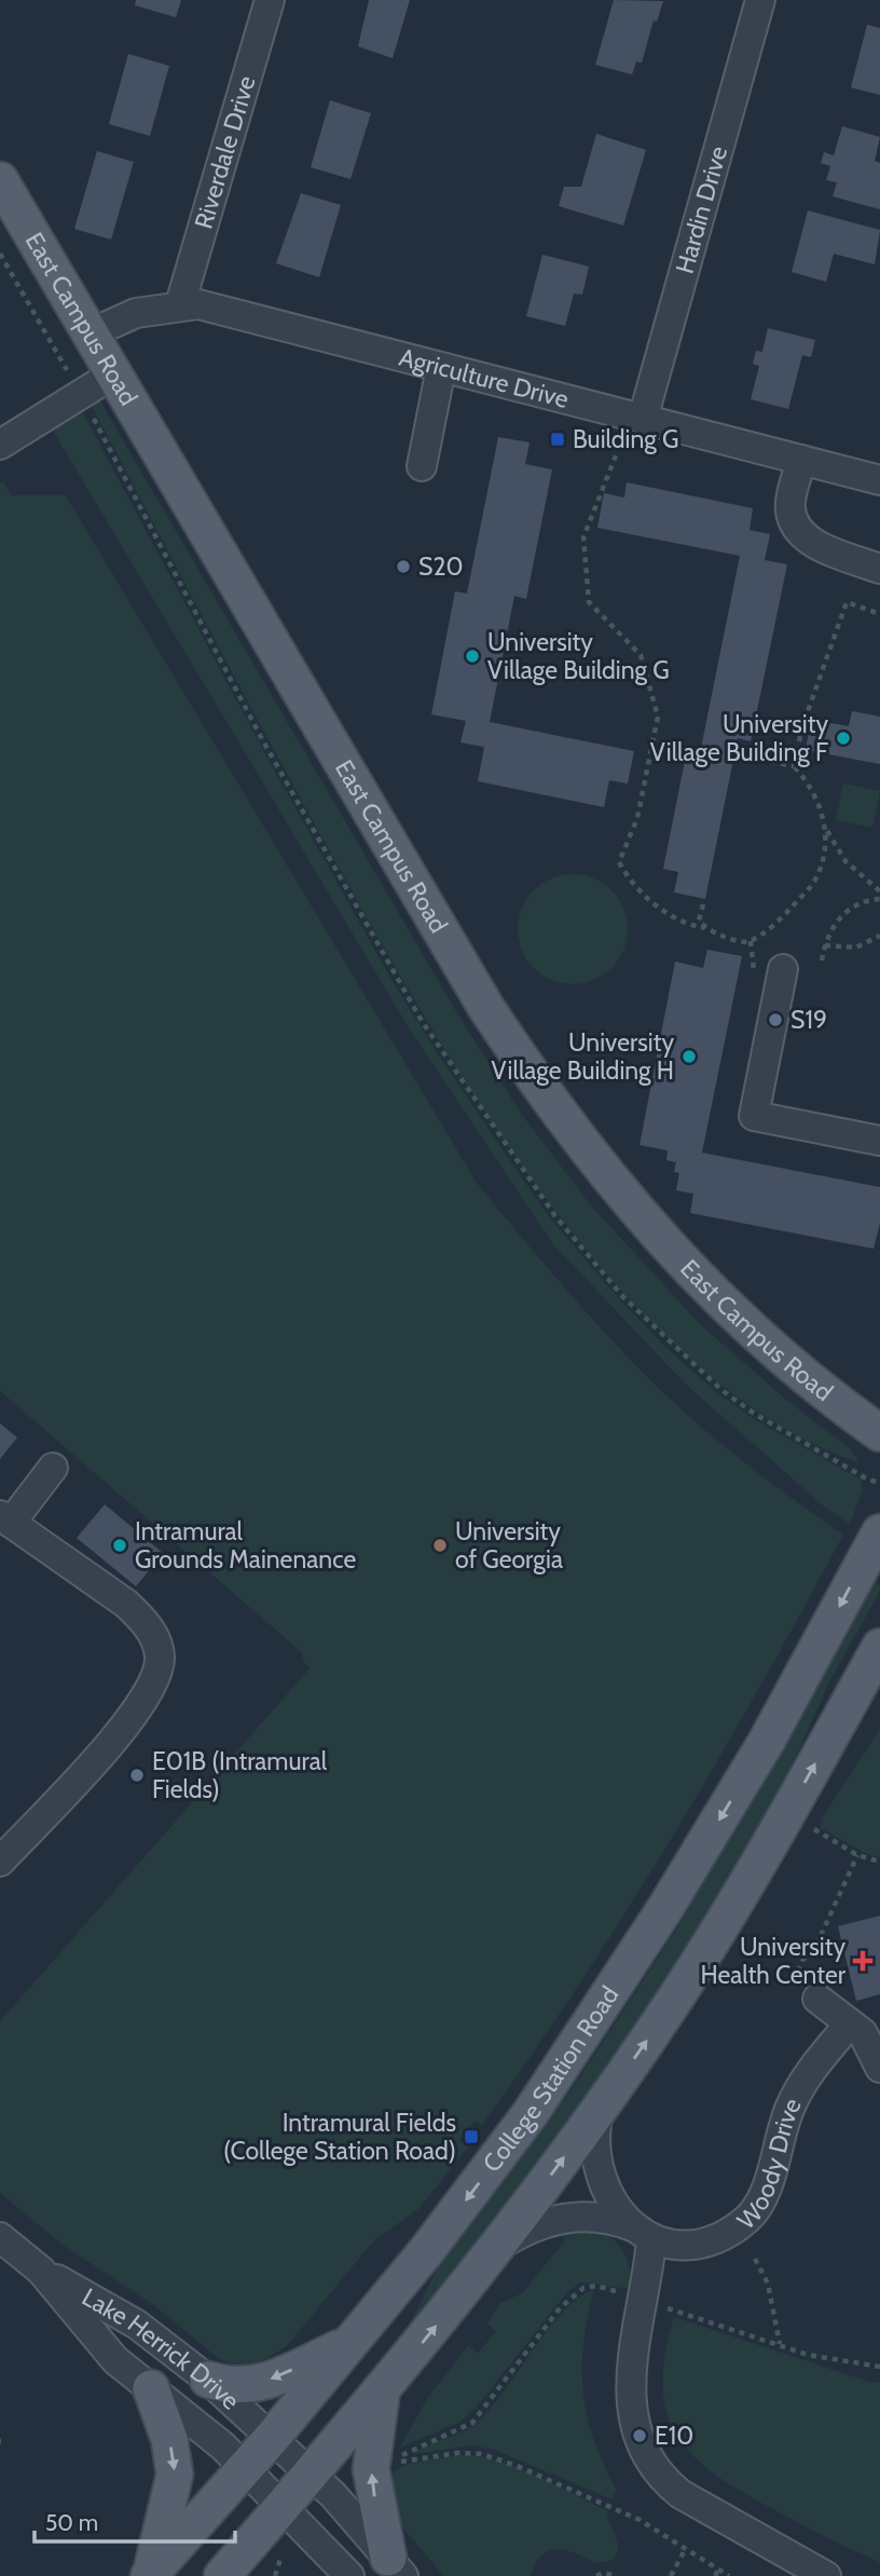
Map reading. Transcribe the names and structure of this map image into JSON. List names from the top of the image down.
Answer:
{
  "streets": {
    "main road": ["East Campus Road", "College Station Road"],
    "street": [
      "Riverdale Drive",
      "Hardin Drive",
      "Agriculture Drive",
      "Woody Drive",
      "Lake Herrick Drive"
    ]
  },
  "crossings": [
    ["Riverdale Drive", "Agriculture Drive"],
    ["Hardin Drive", "Agriculture Drive"],
    ["East Campus Road", "Agriculture Drive"],
    ["College Station Road", "Lake Herrick Drive"]
  ],
  "places": {
    "transit": ["Building G", "Intramural Fields (College Station Road)"],
    "other": [
      "S20",
      "University Village Building G",
      "University Village Building F",
      "S19",
      "University Village Building H",
      "Intramural Grounds Mainenance",
      "University of Georgia",
      "E01B (Intramural Fields)",
      "E10"
    ],
    "health": ["University Health Center"]
  },
  "scale_bar": "50 m"
}
